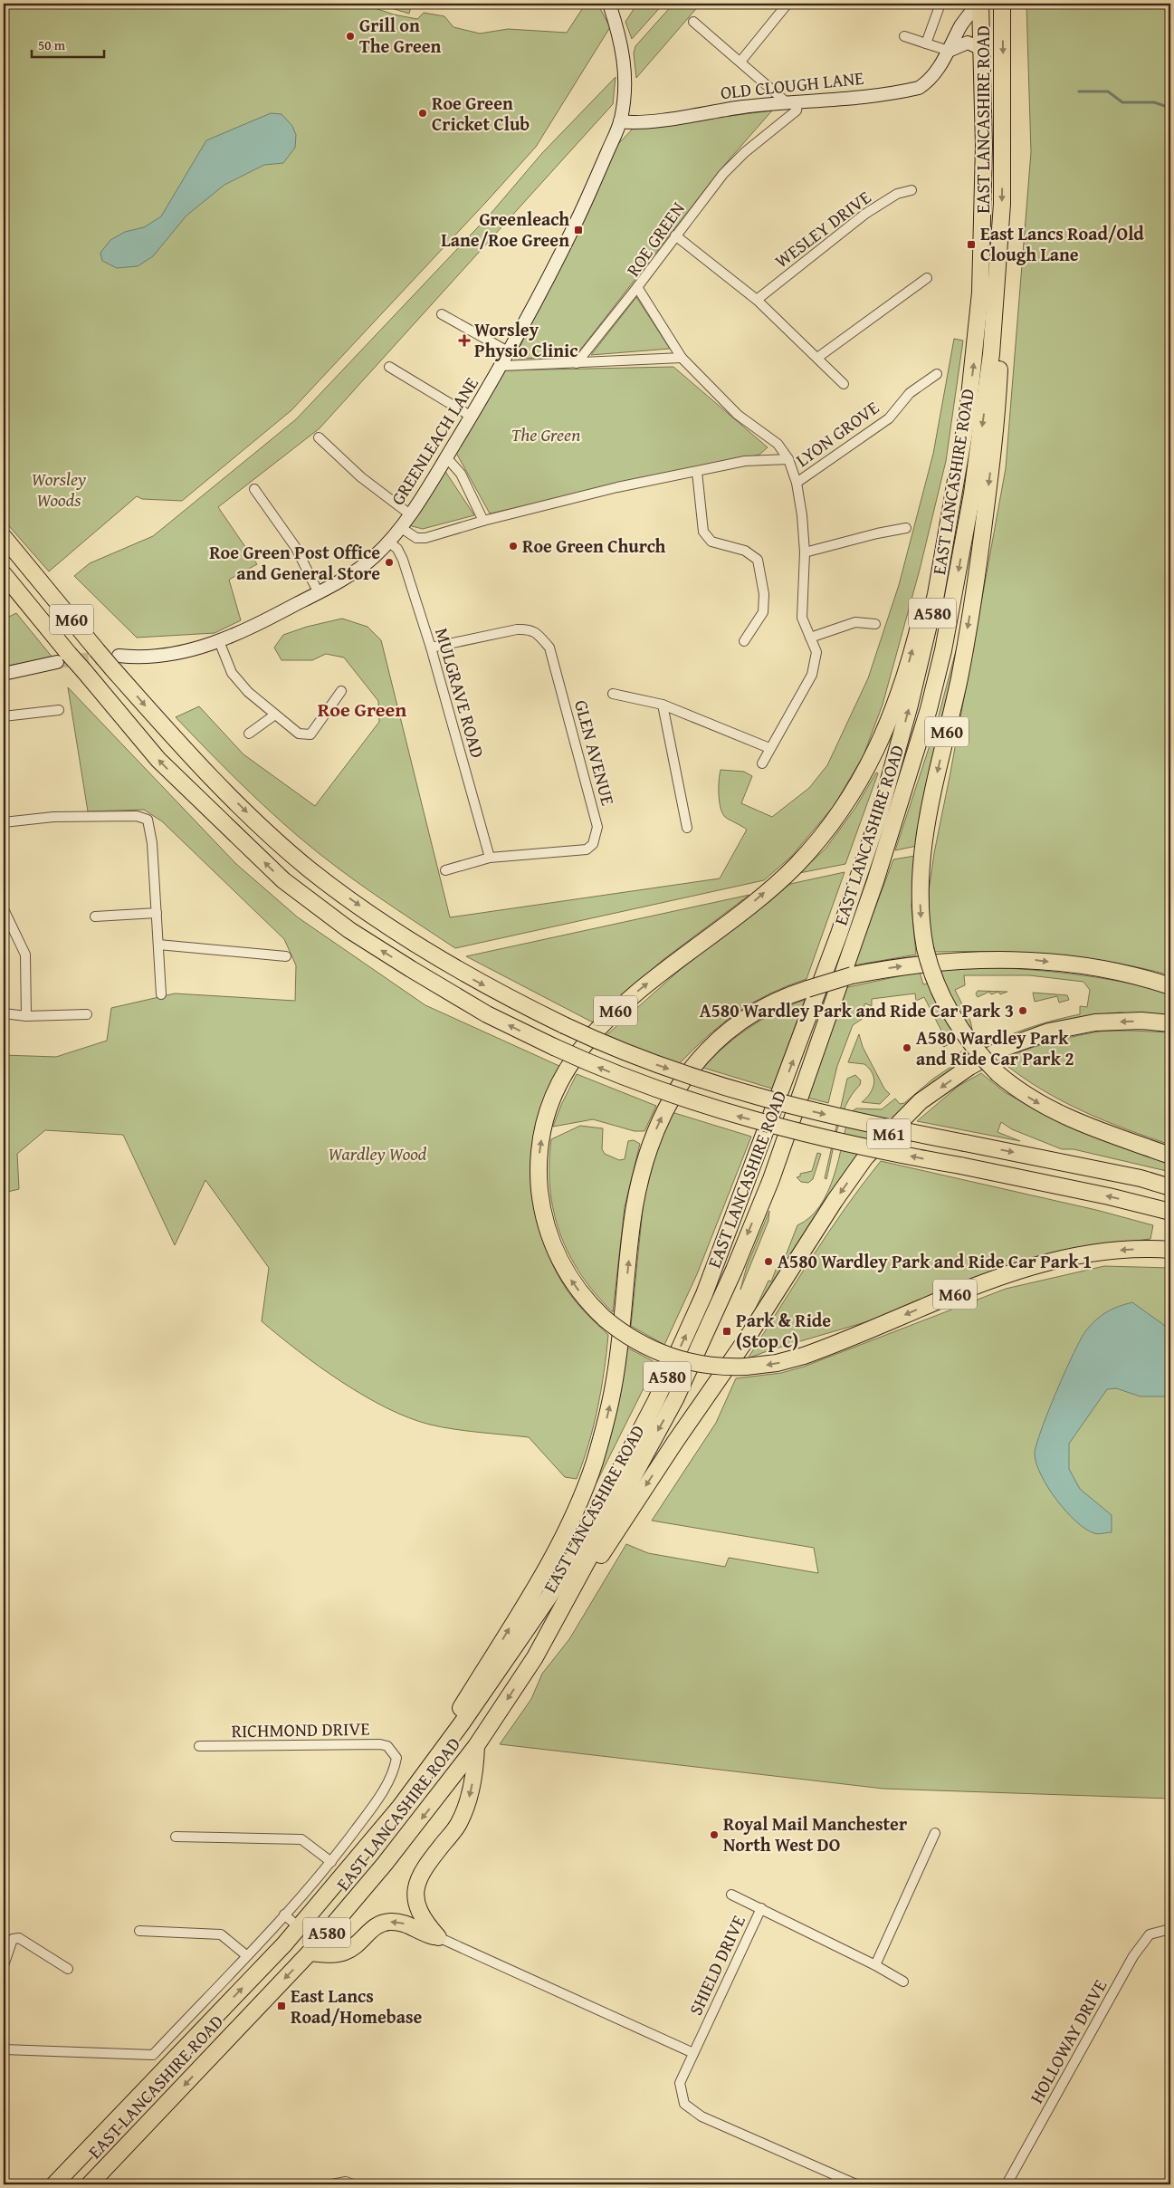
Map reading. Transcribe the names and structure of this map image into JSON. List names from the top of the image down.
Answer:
{
  "streets": {
    "highway": [
      "EAST LANCASHIRE ROAD",
      "A580",
      "M60",
      "M61"
    ],
    "street": [
      "OLD CLOUGH LANE",
      "WESLEY DRIVE",
      "ROE GREEN",
      "LYON GROVE",
      "GREENLEACH LANE",
      "MULGRAVE ROAD",
      "GLEN AVENUE",
      "RICHMOND DRIVE",
      "SHIELD DRIVE",
      "HOLLOWAY DRIVE"
    ]
  },
  "crossings": [
    ["OLD CLOUGH LANE", "EAST LANCASHIRE ROAD"],
    ["OLD CLOUGH LANE", "ROE GREEN"],
    ["OLD CLOUGH LANE", "GREENLEACH LANE"],
    ["EAST LANCASHIRE ROAD", "A580"],
    ["EAST LANCASHIRE ROAD", "M60"],
    ["EAST LANCASHIRE ROAD", "RICHMOND DRIVE"],
    ["ROE GREEN", "LYON GROVE"],
    ["GREENLEACH LANE", "M60"],
    ["GREENLEACH LANE", "MULGRAVE ROAD"],
    ["A580", "M61"],
    ["MULGRAVE ROAD", "GLEN AVENUE"]
  ],
  "districts": ["Roe Green"],
  "parks": ["The Green", "Worsley Woods", "Wardley Wood"],
  "places": {
    "other": [
      "Grill on The Green",
      "Roe Green Cricket Club",
      "Roe Green Church",
      "Roe Green Post Office and General Store",
      "A580 Wardley Park and Ride Car Park 3",
      "A580 Wardley Park and Ride Car Park 2",
      "A580 Wardley Park and Ride Car Park 1",
      "Royal Mail Manchester North West DO"
    ],
    "transit": [
      "Greenleach Lane/Roe Green",
      "East Lancs Road/Old Clough Lane",
      "Park & Ride (Stop C)",
      "East Lancs Road/Homebase"
    ],
    "health": ["Worsley Physio Clinic"]
  },
  "scale_bar": "50 m"
}
